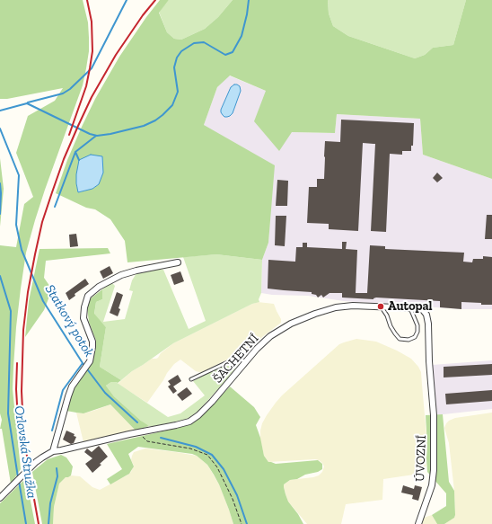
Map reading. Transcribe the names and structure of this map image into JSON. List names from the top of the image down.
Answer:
{
  "streets": {
    "street": ["ŠACHETNÍ", "ÚVOZNÍ"]
  },
  "crossings": [
    ["ŠACHETNÍ", "ÚVOZNÍ"]
  ],
  "water": ["Statkový potok", "Orlovská Stružka"],
  "places": ["Autopal"]
}
